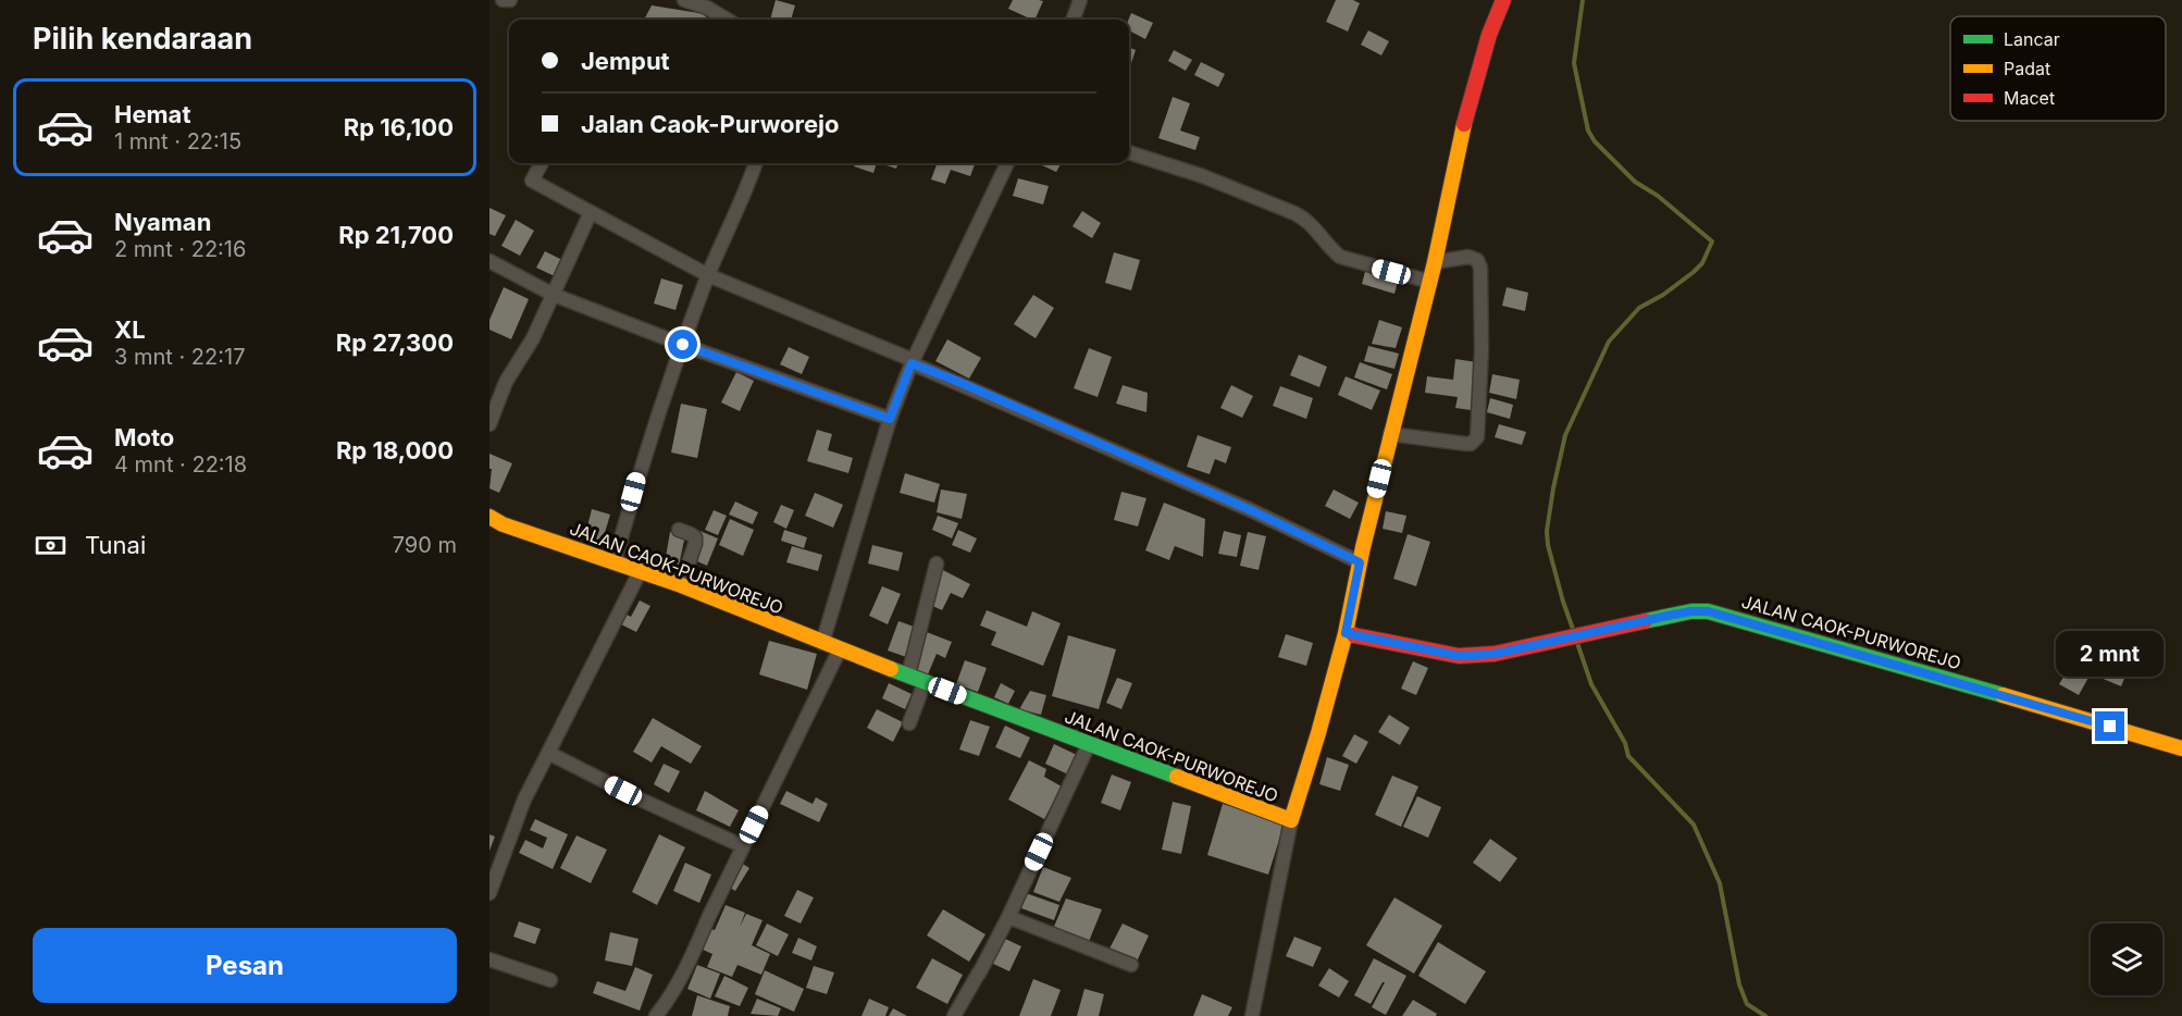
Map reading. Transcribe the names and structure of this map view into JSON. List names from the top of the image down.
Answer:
{
  "streets": {
    "street": ["JALAN CAOK-PURWOREJO"]
  },
  "legend": ["Lancar", "Padat", "Macet"],
  "page": {
    "heading": "Pilih kendaraan",
    "banner": ["Jemput", "Jalan Caok-Purworejo"],
    "list": [
      {
        "name": "Hemat",
        "note": "1 mnt · 22:15",
        "value": "Rp 16,100"
      },
      {
        "name": "Nyaman",
        "note": "2 mnt · 22:16",
        "value": "Rp 21,700"
      },
      {
        "name": "XL",
        "note": "3 mnt · 22:17",
        "value": "Rp 27,300"
      },
      {
        "name": "Moto",
        "note": "4 mnt · 22:18",
        "value": "Rp 18,000"
      }
    ],
    "pay": ["Tunai", "790 m"],
    "bubble": "2 mnt",
    "buttons": "Pesan"
  }
}
